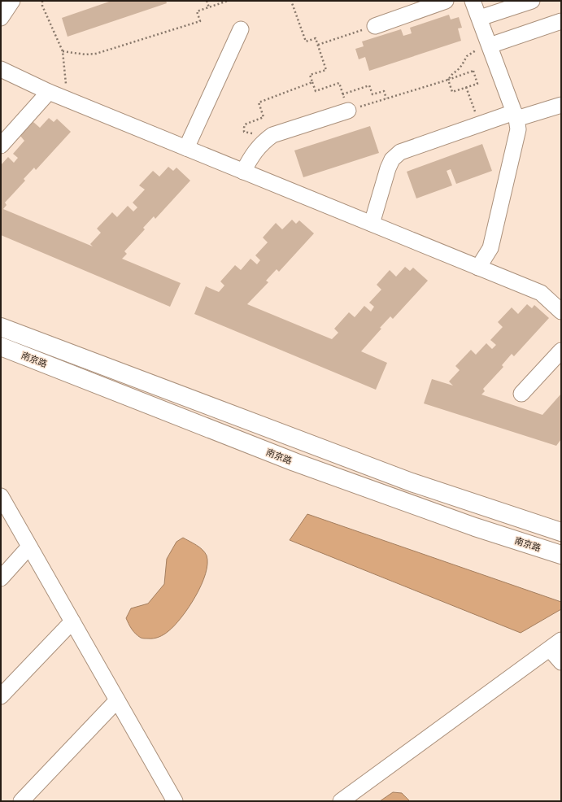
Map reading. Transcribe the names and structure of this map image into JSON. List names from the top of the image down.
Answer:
{
  "streets": {
    "main road": ["南京路"]
  }
}
